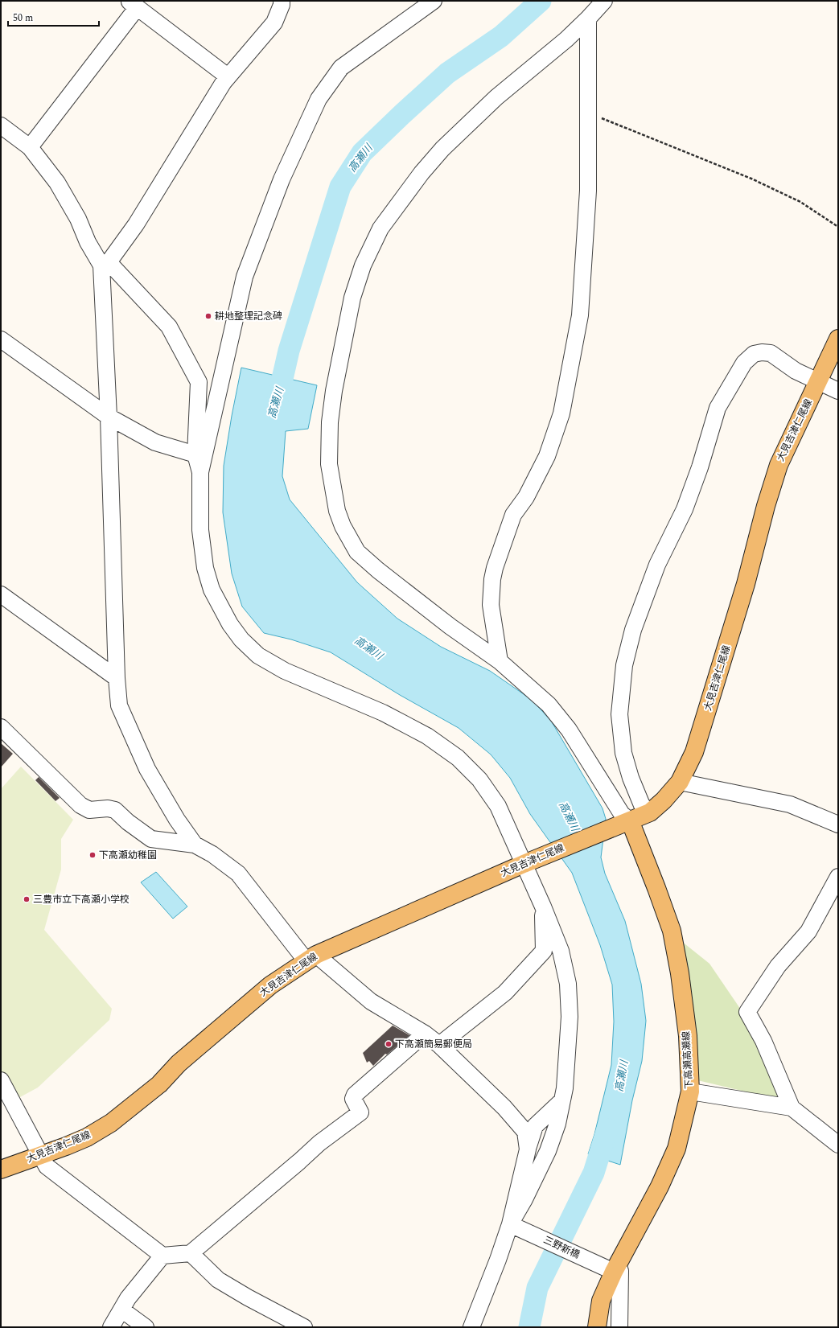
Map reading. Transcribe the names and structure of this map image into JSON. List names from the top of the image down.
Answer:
{
  "streets": {
    "main road": ["大見吉津仁尾線", "下高瀬高瀬線"],
    "street": ["三野新橋"]
  },
  "crossings": [
    ["大見吉津仁尾線", "下高瀬高瀬線"],
    ["下高瀬高瀬線", "三野新橋"]
  ],
  "water": ["高瀬川"],
  "places": [
    "耕地整理記念碑",
    "下高瀬幼稚園",
    "三豊市立下高瀬小学校",
    "下高瀬簡易郵便局"
  ],
  "scale_bar": "50 m"
}
